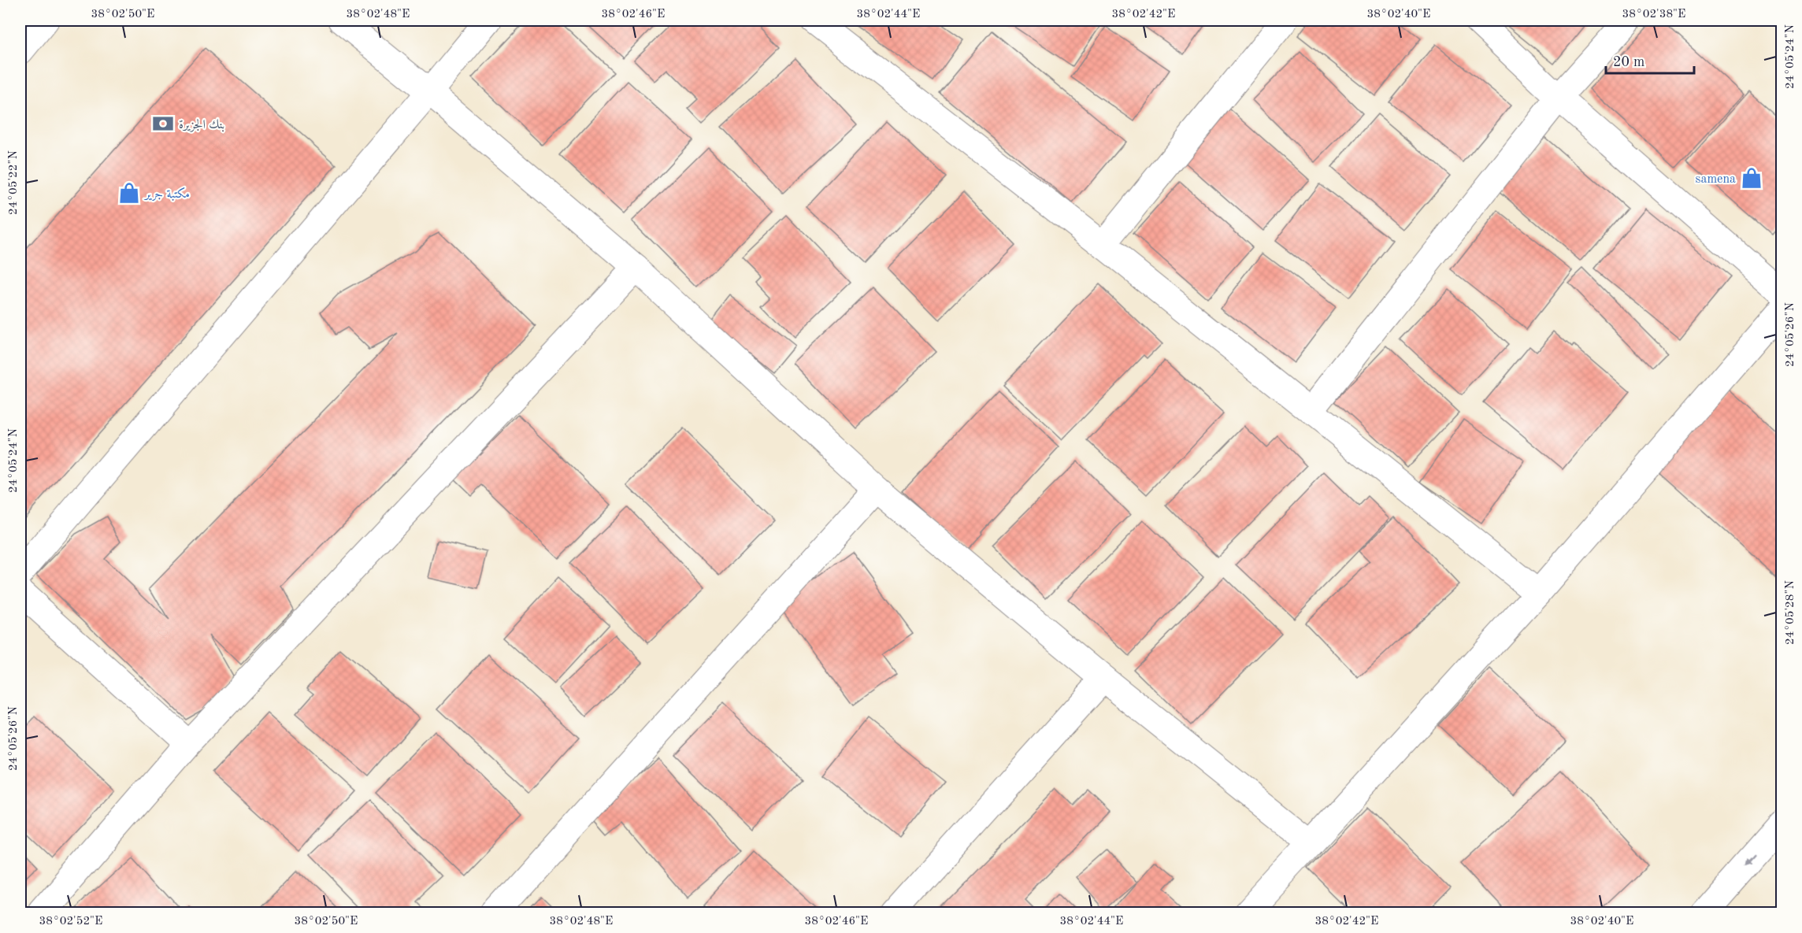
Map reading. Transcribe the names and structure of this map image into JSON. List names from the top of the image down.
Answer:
{
  "places": {
    "bank": ["بنك الجزيرة"],
    "shop": ["samena", "مكتبة جرير"]
  },
  "scale_bar": "20 m",
  "coordinates": [
    "38°02'50\"E",
    "38°02'48\"E",
    "38°02'46\"E",
    "38°02'44\"E",
    "38°02'42\"E",
    "38°02'40\"E",
    "38°02'38\"E",
    "24°05'24\"N",
    "24°05'22\"N",
    "24°05'26\"N",
    "24°05'28\"N",
    "38°02'52\"E"
  ]
}
